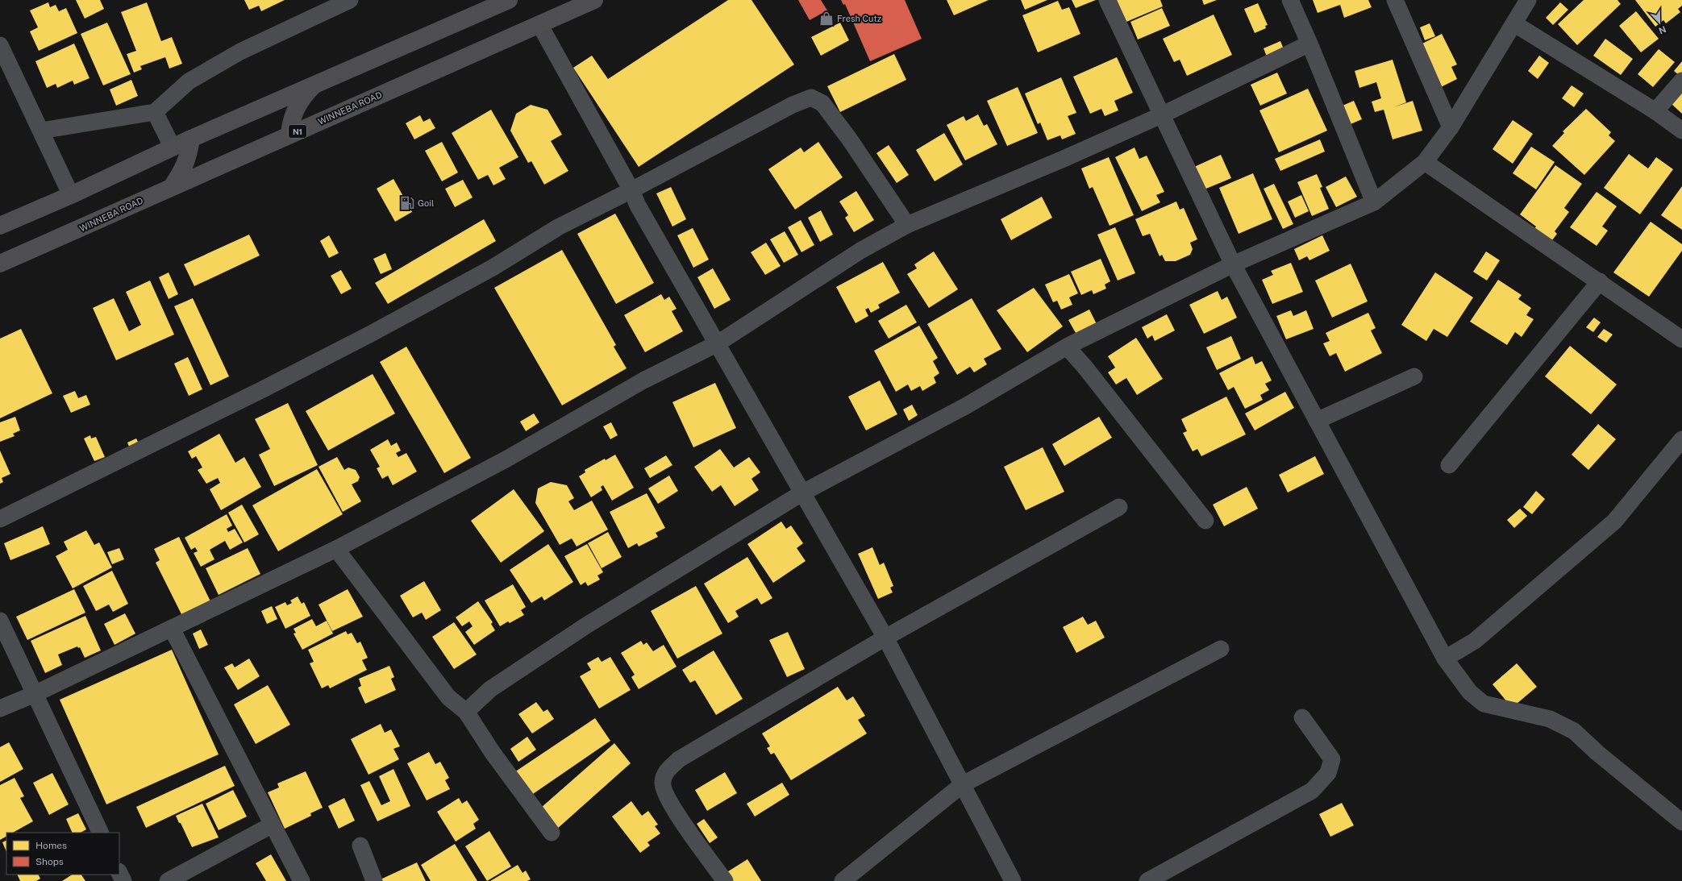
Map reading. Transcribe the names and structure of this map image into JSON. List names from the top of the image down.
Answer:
{
  "streets": {
    "highway": ["WINNEBA ROAD", "N1"]
  },
  "places": {
    "shop": ["Fresh Cutz"],
    "fuel station": ["Goil"]
  },
  "legend": ["Homes", "Shops"],
  "north": "bottom"
}
